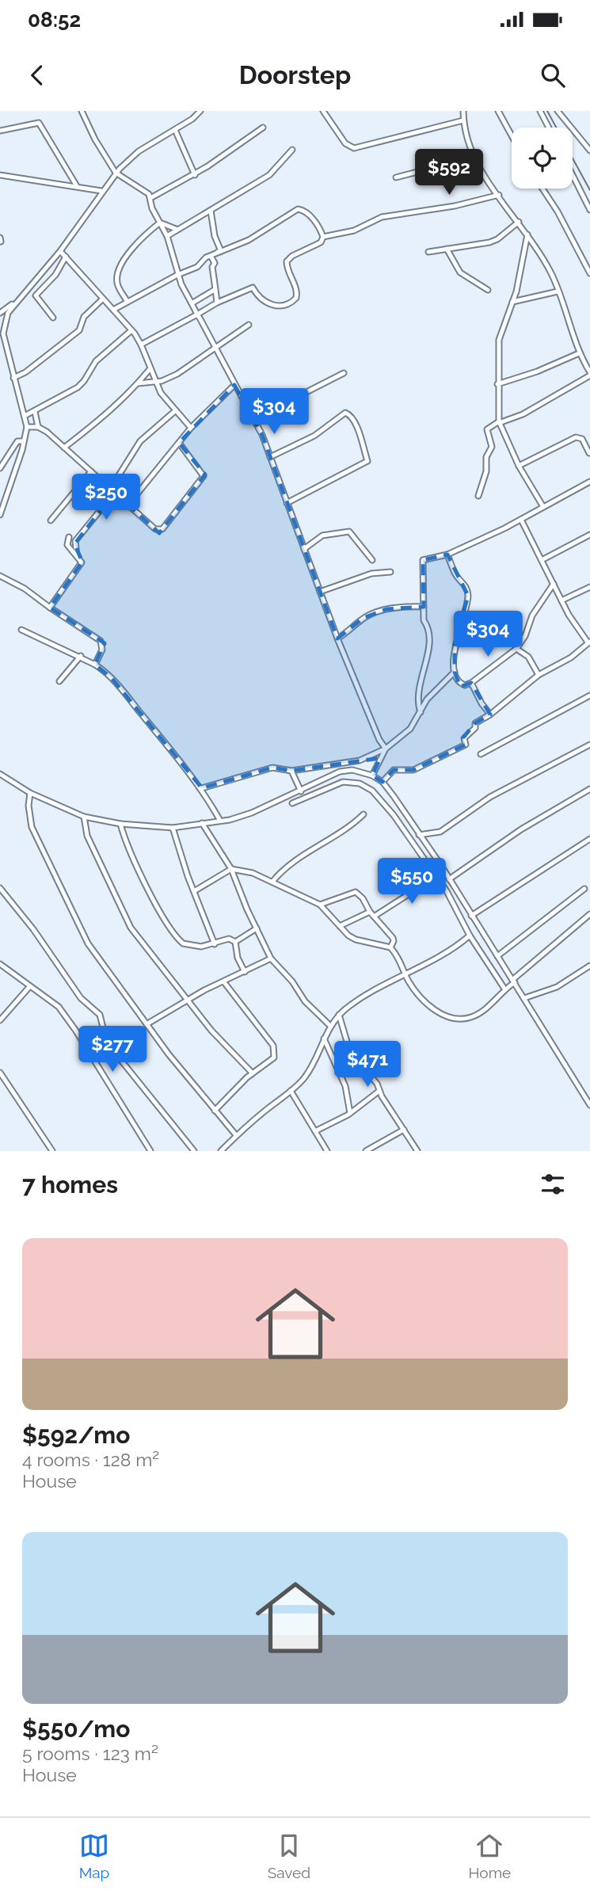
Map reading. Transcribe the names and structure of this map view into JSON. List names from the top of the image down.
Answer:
{
  "page": {
    "status": "08:52",
    "header": "Doorstep",
    "price": [
      "$592",
      "$304",
      "$250",
      "$304",
      "$550",
      "$277",
      "$471"
    ],
    "heading": "7 homes",
    "list": [
      {
        "name": "$592/mo",
        "note": "4 rooms · 128 m² · House"
      },
      {
        "name": "$550/mo",
        "note": "5 rooms · 123 m² · House"
      }
    ],
    "tabs": ["Map", "Saved", "Home"]
  }
}
